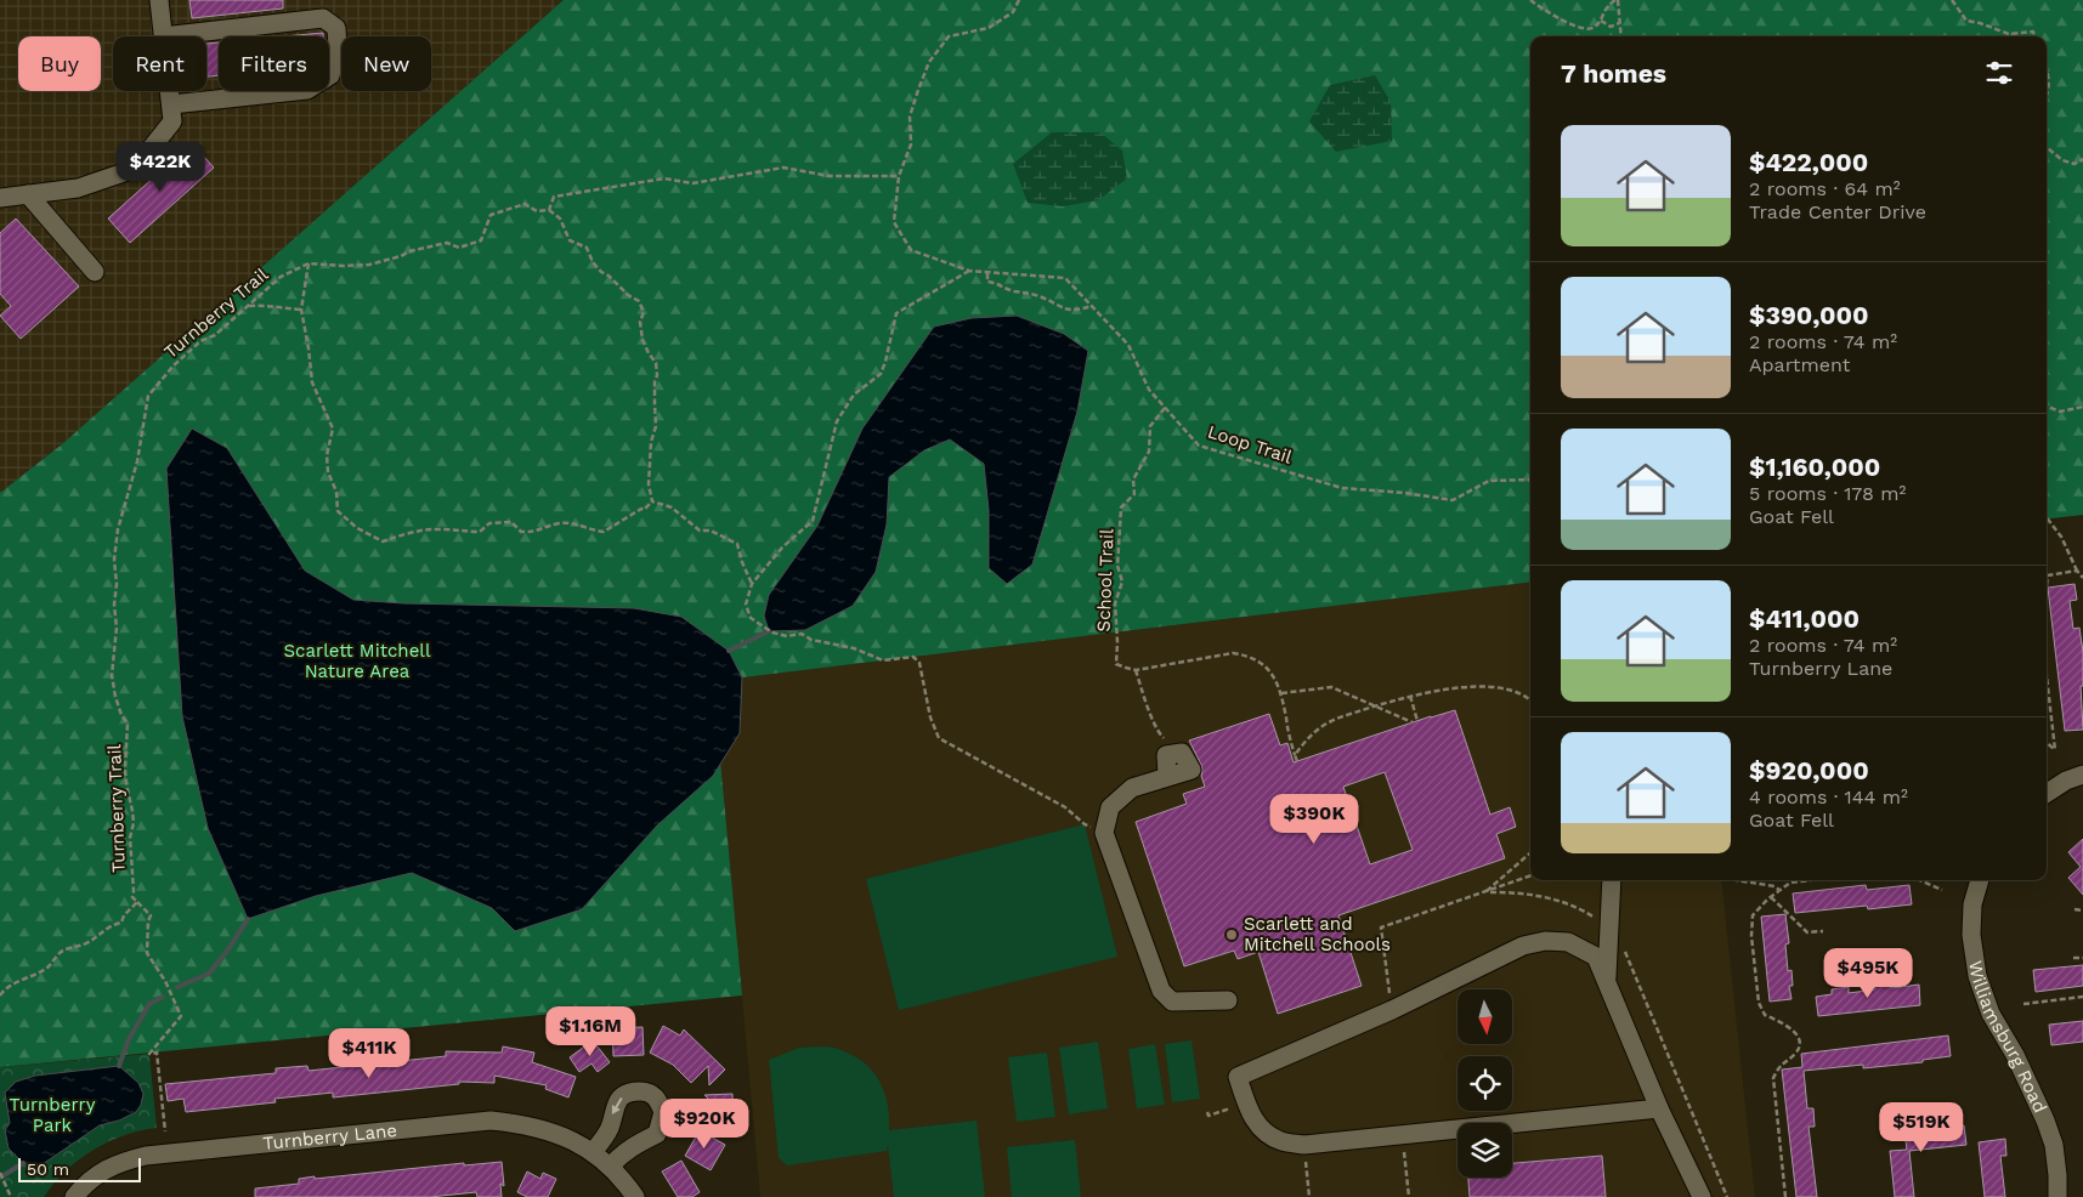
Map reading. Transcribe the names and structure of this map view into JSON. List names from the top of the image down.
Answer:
{
  "streets": {
    "street": ["Williamsburg Road", "Turnberry Lane"],
    "path": ["Turnberry Trail", "Loop Trail", "School Trail"]
  },
  "crossings": [
    ["Loop Trail", "School Trail"]
  ],
  "parks": ["Scarlett Mitchell Nature Area", "Turnberry Park"],
  "places": ["Scarlett and Mitchell Schools"],
  "scale_bar": "50 m",
  "north": "bottom",
  "page": {
    "chip": [
      "Buy",
      "Rent",
      "Filters",
      "New"
    ],
    "heading": "7 homes",
    "list": [
      {
        "name": "$422,000",
        "note": "2 rooms · 64 m² · Trade Center Drive"
      },
      {
        "name": "$390,000",
        "note": "2 rooms · 74 m² · Apartment"
      },
      {
        "name": "$1,160,000",
        "note": "5 rooms · 178 m² · Goat Fell"
      },
      {
        "name": "$411,000",
        "note": "2 rooms · 74 m² · Turnberry Lane"
      },
      {
        "name": "$920,000",
        "note": "4 rooms · 144 m² · Goat Fell"
      }
    ],
    "price": [
      "$422K",
      "$390K",
      "$495K",
      "$1.16M",
      "$411K",
      "$920K",
      "$519K"
    ],
    "scale": "50 m"
  }
}
